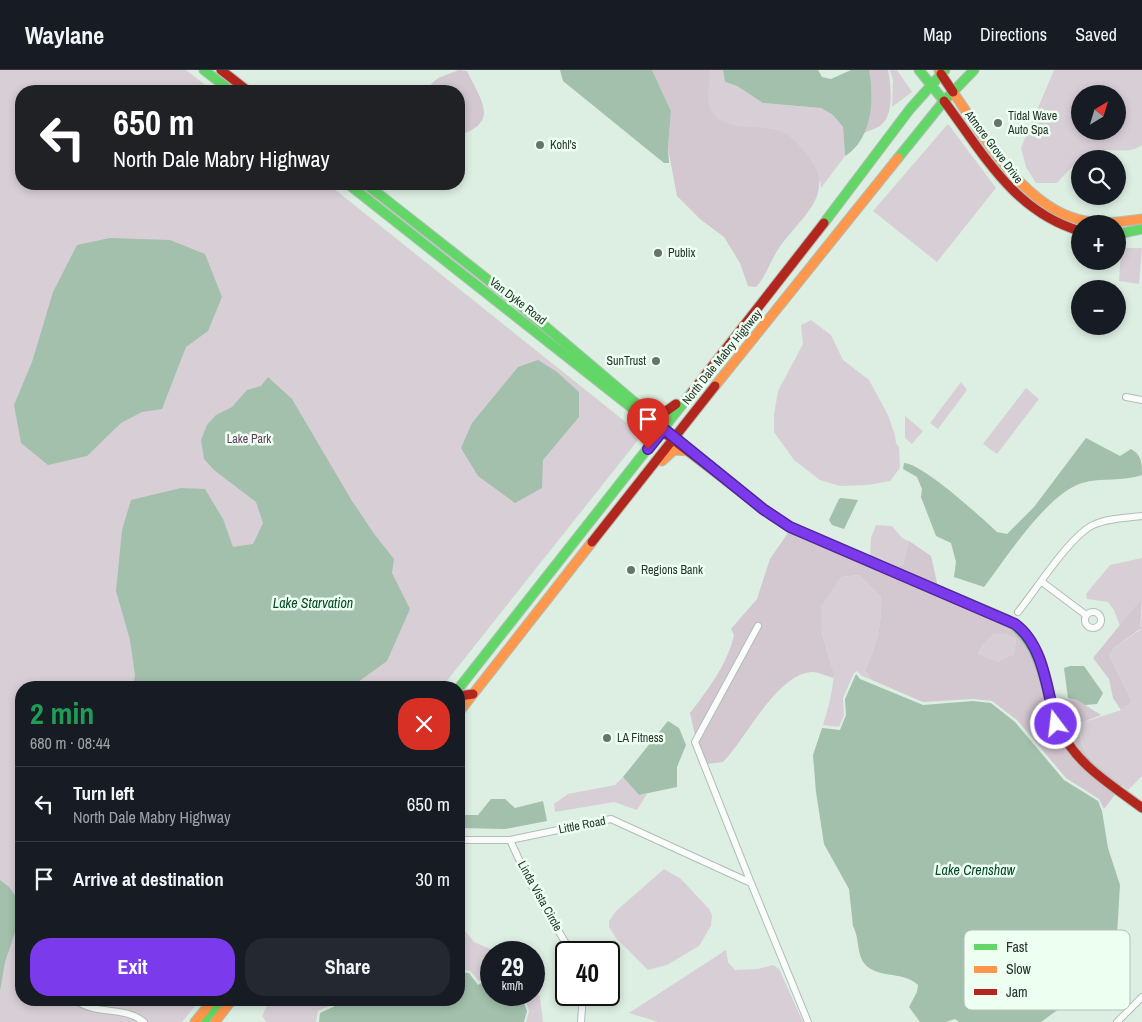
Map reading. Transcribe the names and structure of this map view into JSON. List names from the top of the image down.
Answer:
{
  "streets": {
    "main road": ["Atmore Grove Drive", "Van Dyke Road", "North Dale Mabry Highway"],
    "street": ["Little Road", "Linda Vista Circle"]
  },
  "crossings": [
    ["Atmore Grove Drive", "North Dale Mabry Highway"],
    ["Van Dyke Road", "North Dale Mabry Highway"],
    ["Little Road", "Linda Vista Circle"]
  ],
  "water": ["Lake Starvation", "Lake Crenshaw"],
  "parks": ["Lake Park"],
  "places": [
    "Tidal Wave Auto Spa",
    "Kohl's",
    "Publix",
    "SunTrust",
    "Regions Bank",
    "LA Fitness"
  ],
  "legend": ["Fast", "Slow", "Jam"],
  "north": "top right",
  "page": {
    "header": "Waylane",
    "nav": ["Map", "Directions", "Saved"],
    "map_buttons": ["+", "−"],
    "turn": ["650 m", "North Dale Mabry Highway"],
    "heading": ["2 min", "680 m · 08:44"],
    "list": [
      {
        "name": "Turn left",
        "note": "North Dale Mabry Highway",
        "value": "650 m"
      },
      {
        "name": "Arrive at destination",
        "value": "30 m"
      }
    ],
    "buttons": ["Exit", "Share"],
    "speed": "29 km/h",
    "limit": "40"
  }
}
